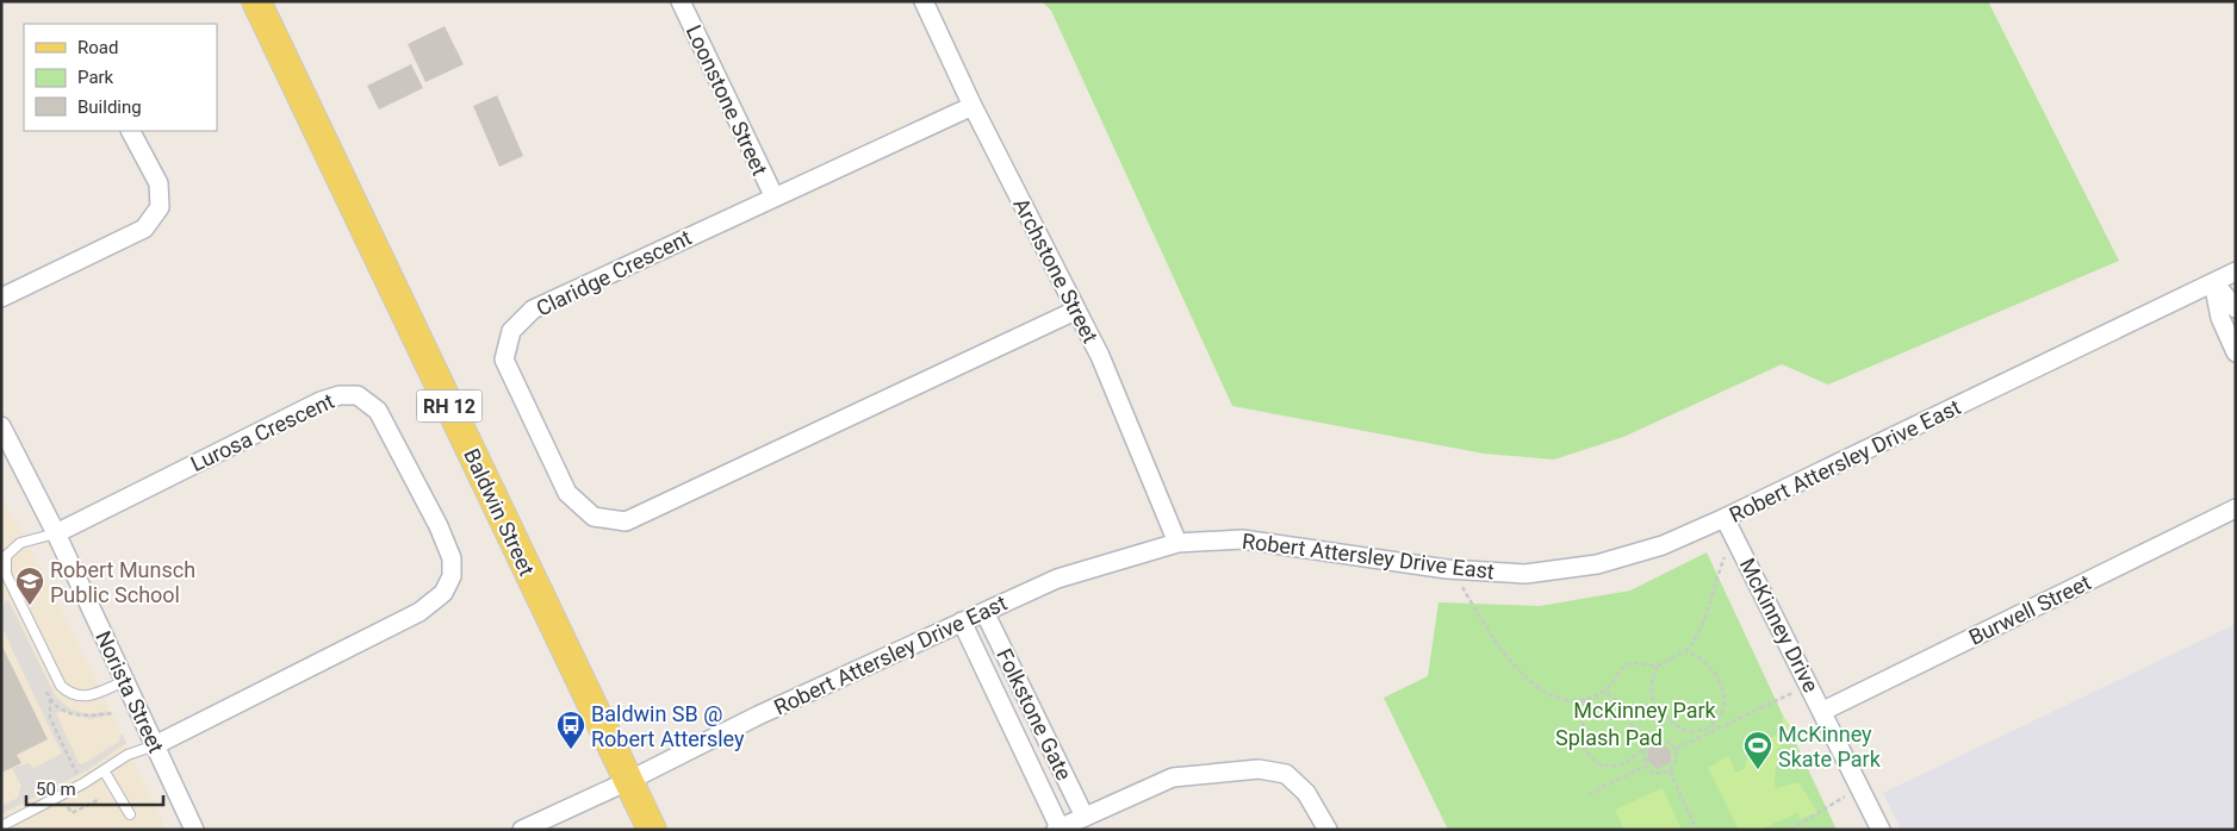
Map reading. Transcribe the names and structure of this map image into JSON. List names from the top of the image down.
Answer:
{
  "streets": {
    "main road": ["RH 12", "Baldwin Street"],
    "street": [
      "Loonstone Street",
      "Archstone Street",
      "Claridge Crescent",
      "Lurosa Crescent",
      "Robert Attersley Drive East",
      "Burwell Street",
      "McKinney Drive",
      "Norista Street",
      "Folkstone Gate"
    ]
  },
  "crossings": [
    ["Loonstone Street", "Claridge Crescent"],
    ["Archstone Street", "Claridge Crescent"],
    ["Archstone Street", "Robert Attersley Drive East"],
    ["Lurosa Crescent", "Norista Street"],
    ["Robert Attersley Drive East", "Baldwin Street"],
    ["Robert Attersley Drive East", "McKinney Drive"],
    ["Robert Attersley Drive East", "Folkstone Gate"],
    ["Burwell Street", "McKinney Drive"]
  ],
  "parks": ["McKinney Park", "Splash Pad"],
  "places": {
    "school or university": ["Robert Munsch Public School"],
    "bus stop": ["Baldwin SB @ Robert Attersley"],
    "sports": ["McKinney Skate Park"]
  },
  "legend": ["Road", "Park", "Building"],
  "scale_bar": "50 m"
}
